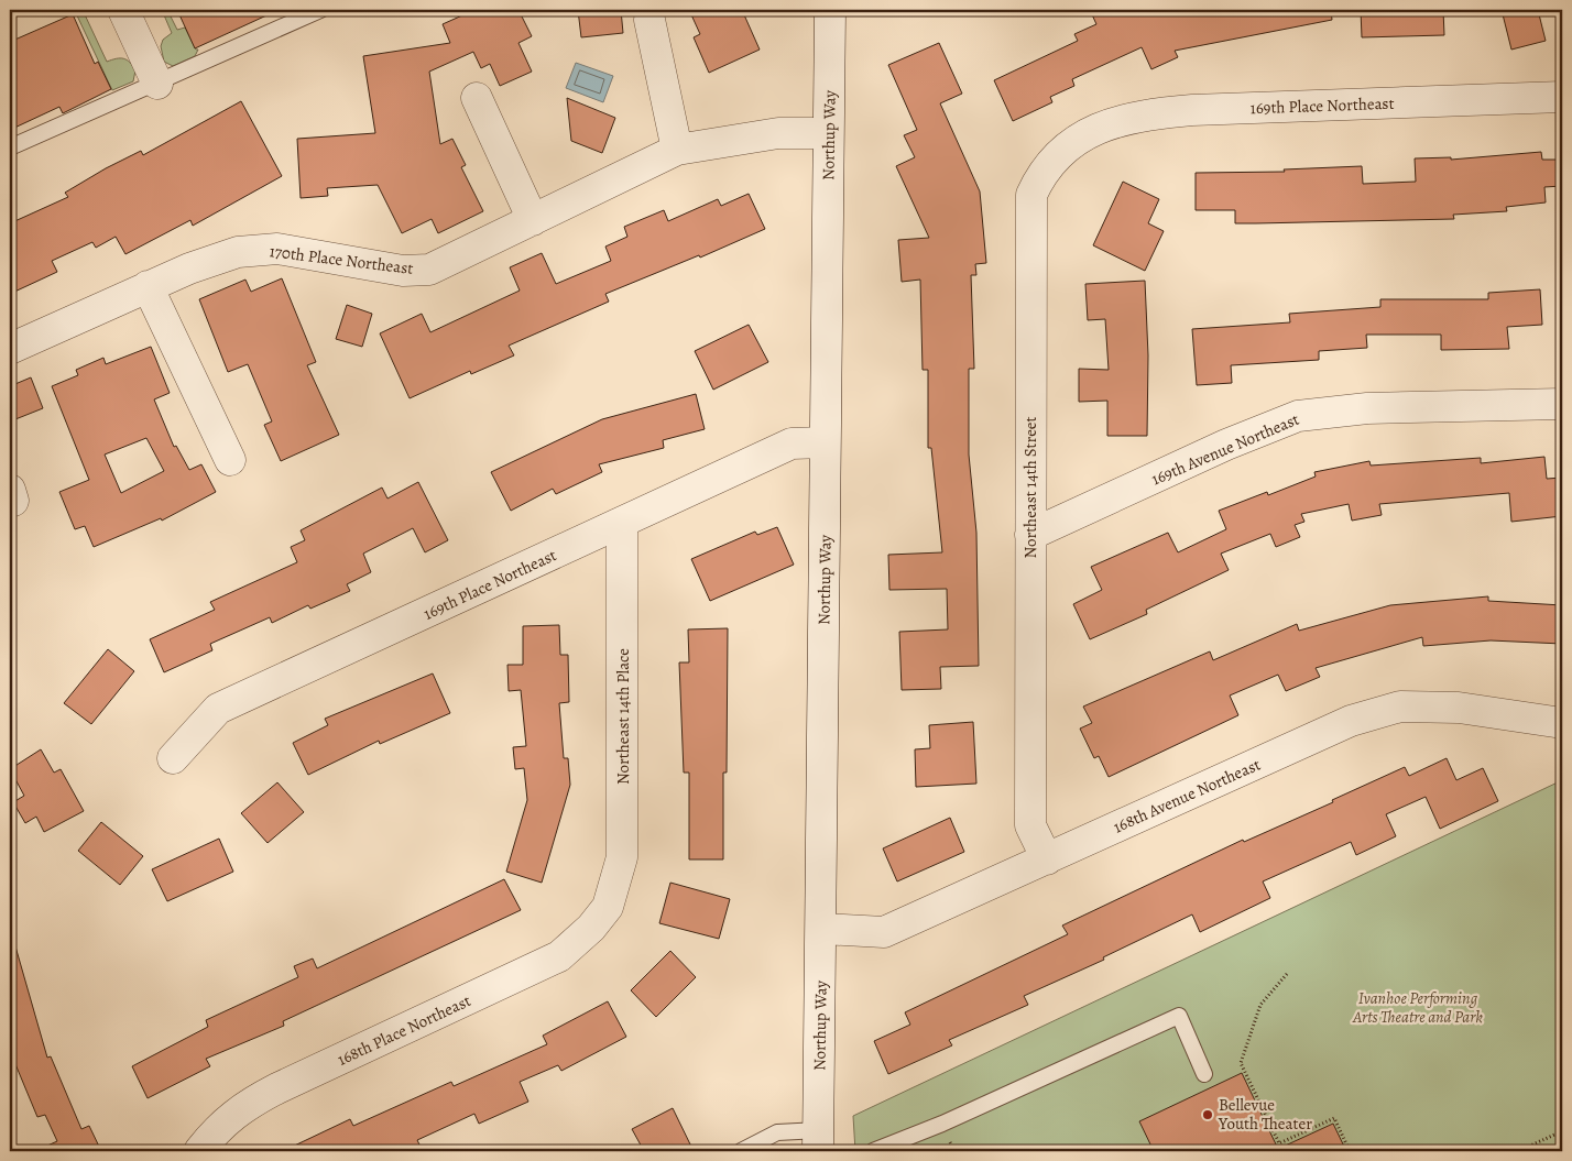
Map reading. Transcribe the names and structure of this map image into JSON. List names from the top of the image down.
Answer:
{
  "streets": {
    "street": [
      "169th Place Northeast",
      "Northup Way",
      "170th Place Northeast",
      "169th Avenue Northeast",
      "Northeast 14th Street",
      "Northeast 14th Place",
      "168th Avenue Northeast",
      "168th Place Northeast"
    ]
  },
  "crossings": [
    ["169th Place Northeast", "Northup Way"],
    ["169th Place Northeast", "Northeast 14th Street"],
    ["169th Place Northeast", "Northeast 14th Place"],
    ["Northup Way", "170th Place Northeast"],
    ["Northup Way", "168th Avenue Northeast"],
    ["169th Avenue Northeast", "Northeast 14th Street"],
    ["Northeast 14th Street", "168th Avenue Northeast"],
    ["Northeast 14th Place", "168th Place Northeast"]
  ],
  "parks": ["Ivanhoe Performing Arts Theatre and Park"],
  "places": ["Bellevue Youth Theater"]
}
